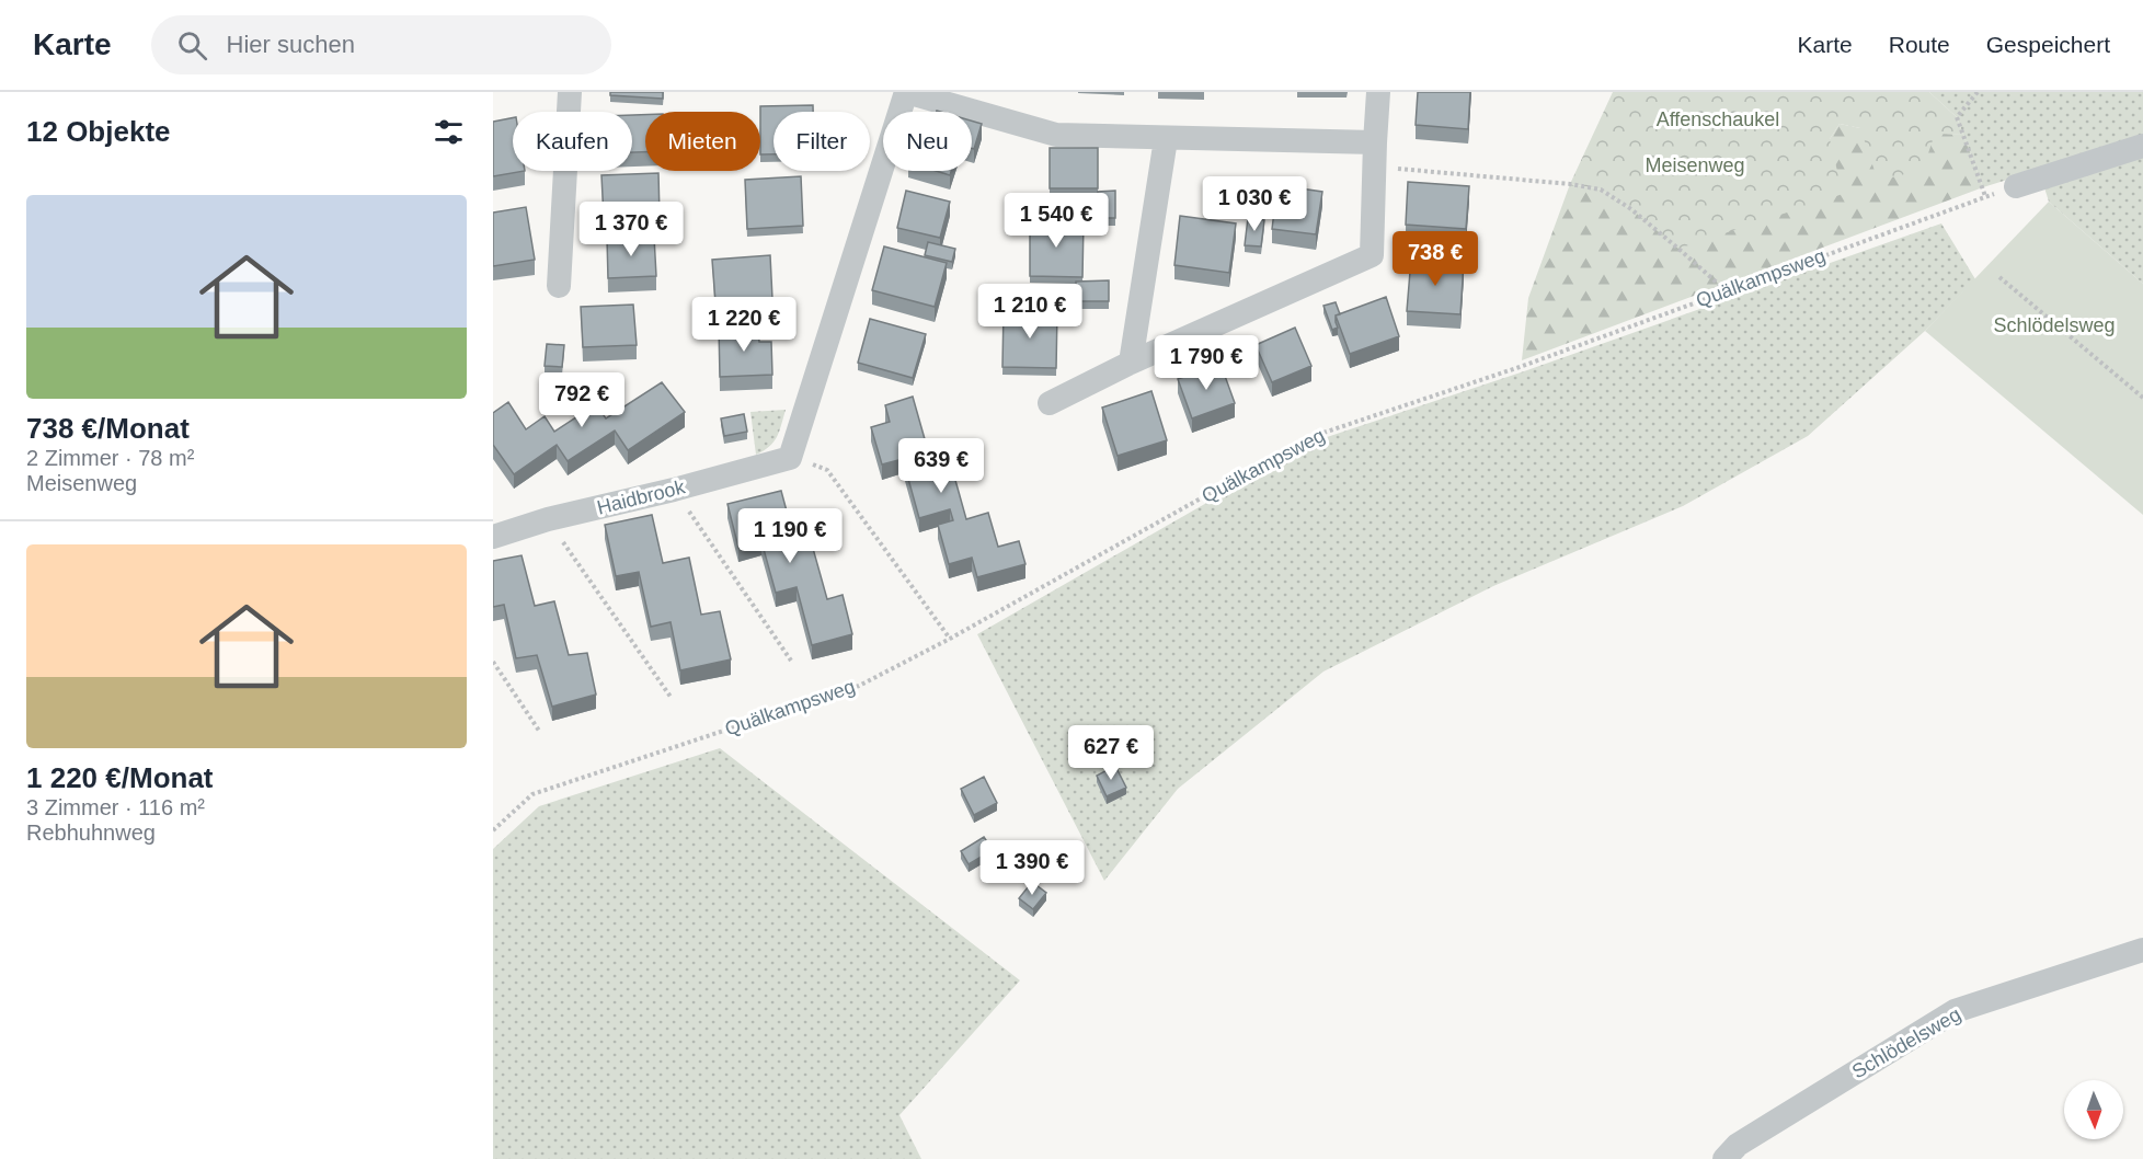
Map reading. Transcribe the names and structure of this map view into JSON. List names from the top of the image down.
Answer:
{
  "streets": {
    "street": ["Haidbrook", "Schlödelsweg"],
    "path": ["Quälkampsweg"]
  },
  "parks": ["Affenschaukel", "Meisenweg", "Schlödelsweg"],
  "north": "bottom",
  "page": {
    "header": "Karte",
    "search": "Hier suchen",
    "nav": ["Karte", "Route", "Gespeichert"],
    "heading": "12 Objekte",
    "chip": [
      "Kaufen",
      "Mieten",
      "Filter",
      "Neu"
    ],
    "list": [
      {
        "name": "738 €/Monat",
        "note": "2 Zimmer · 78 m² · Meisenweg"
      },
      {
        "name": "1 220 €/Monat",
        "note": "3 Zimmer · 116 m² · Rebhuhnweg"
      }
    ],
    "price": [
      "1 030 €",
      "1 540 €",
      "1 370 €",
      "738 €",
      "1 210 €",
      "1 220 €",
      "1 790 €",
      "792 €",
      "639 €",
      "1 190 €",
      "627 €",
      "1 390 €"
    ]
  }
}
